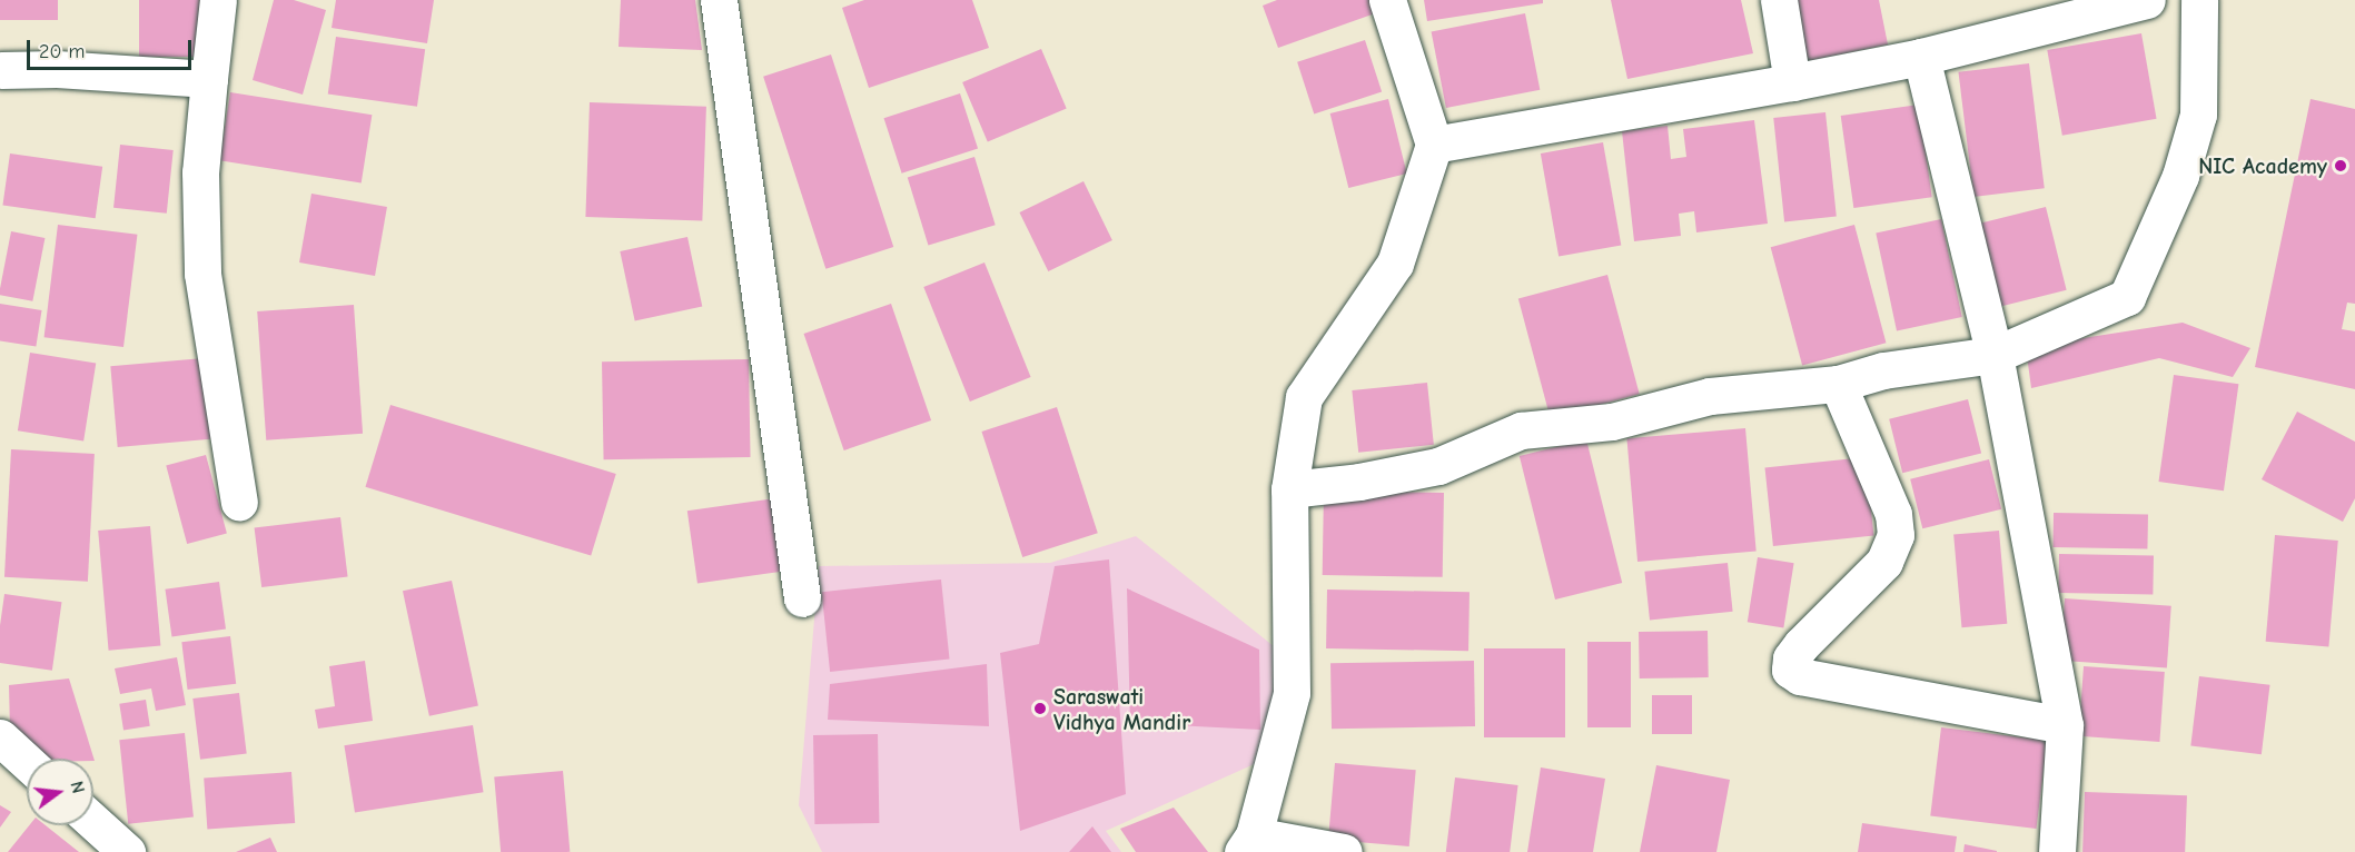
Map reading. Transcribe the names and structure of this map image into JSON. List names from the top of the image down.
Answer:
{
  "places": ["NIC Academy", "Saraswati Vidhya Mandir"],
  "scale_bar": "20 m",
  "north": "right"
}
